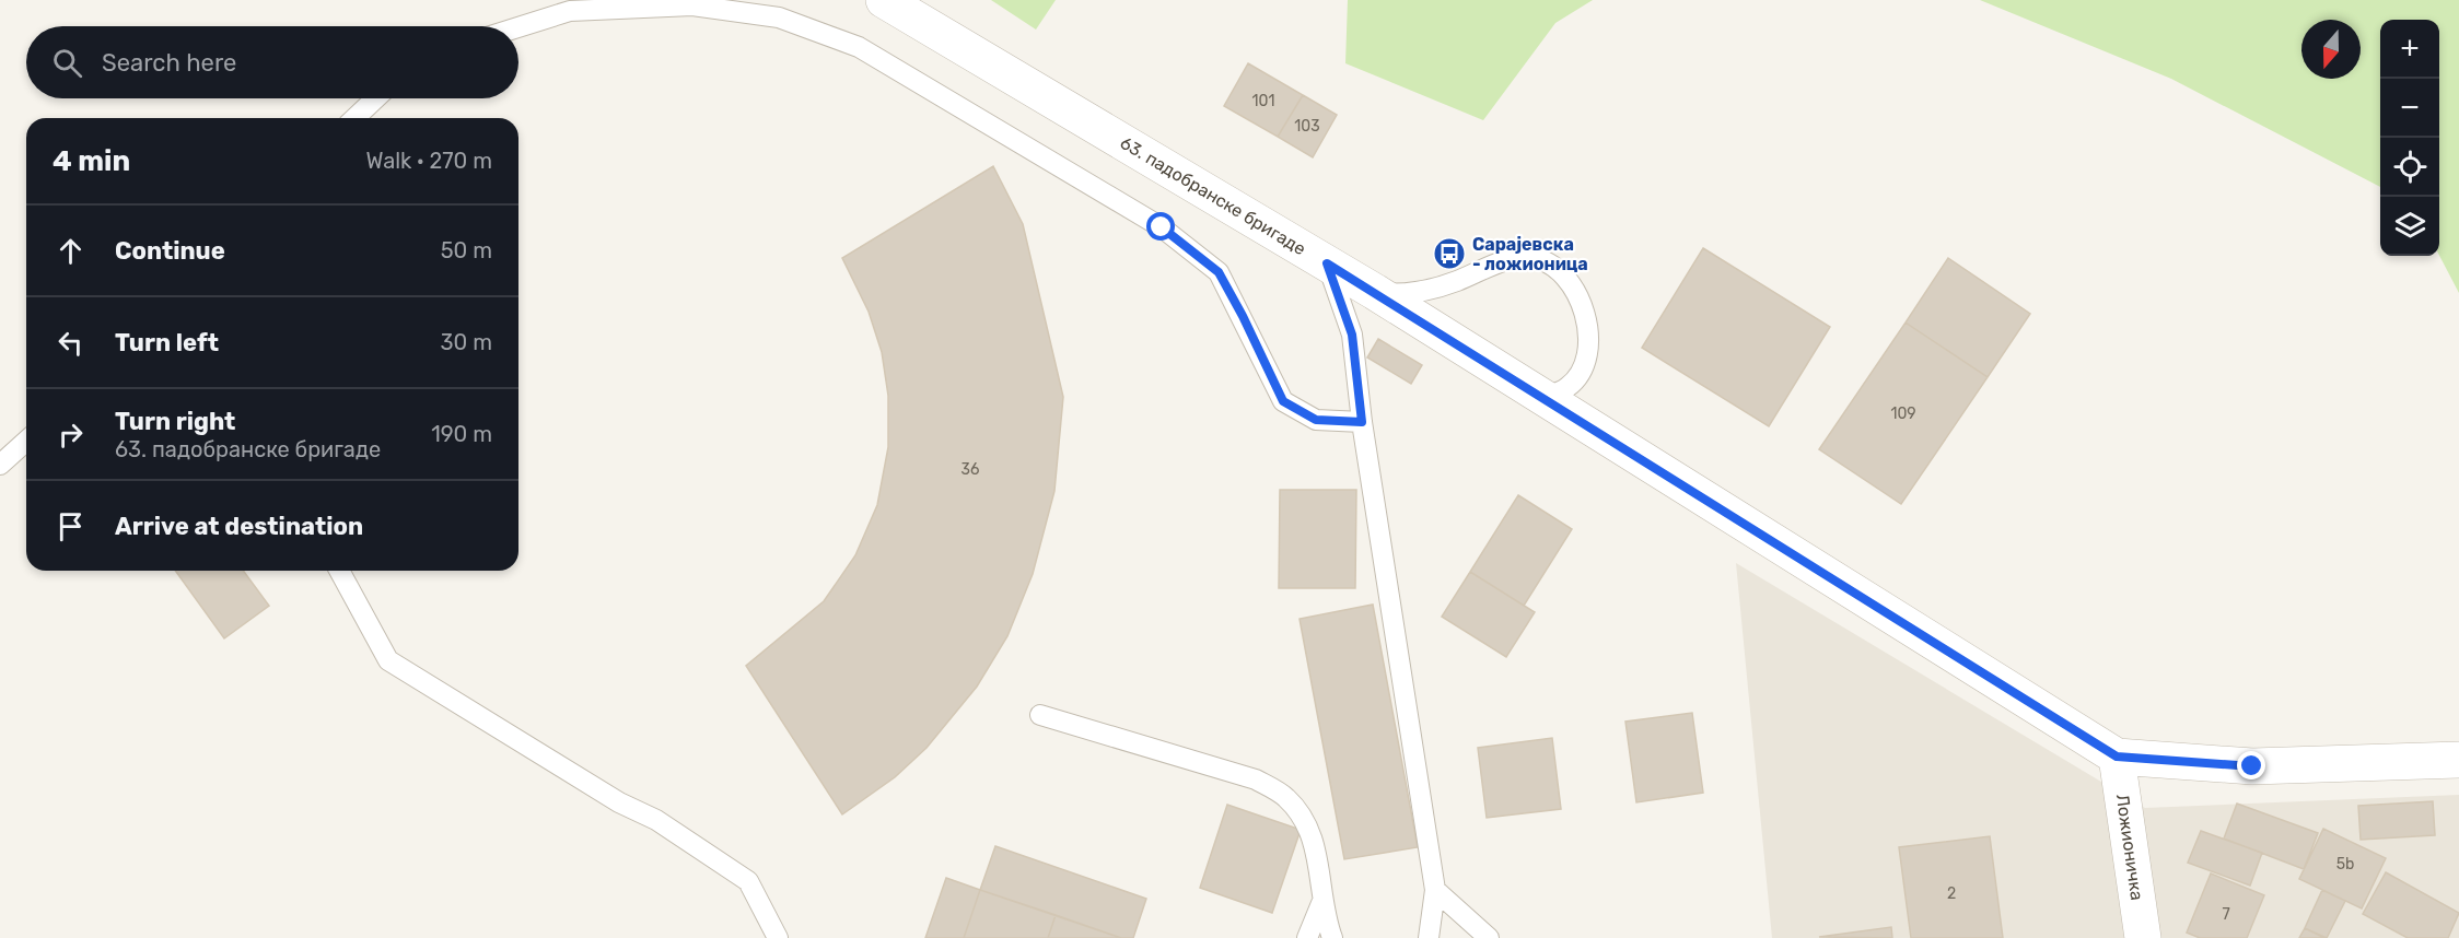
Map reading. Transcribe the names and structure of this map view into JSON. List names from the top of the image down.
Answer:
{
  "streets": {
    "street": ["63. падобранске бригаде", "Ложионичка"]
  },
  "crossings": [
    ["63. падобранске бригаде", "Ложионичка"]
  ],
  "places": {
    "bus stop": ["Сарајевска - ложионица"]
  },
  "house_numbers": [
    "101",
    "103",
    "109",
    "36",
    "5b",
    "2",
    "7"
  ],
  "north": "bottom",
  "page": {
    "map_buttons": ["+", "−"],
    "search": "Search here",
    "heading": ["4 min", "Walk · 270 m"],
    "list": [
      ["Continue", "50 m"],
      ["Turn left", "30 m"],
      ["Turn right", "63. падобранске бригаде", "190 m"],
      "Arrive at destination"
    ]
  }
}
